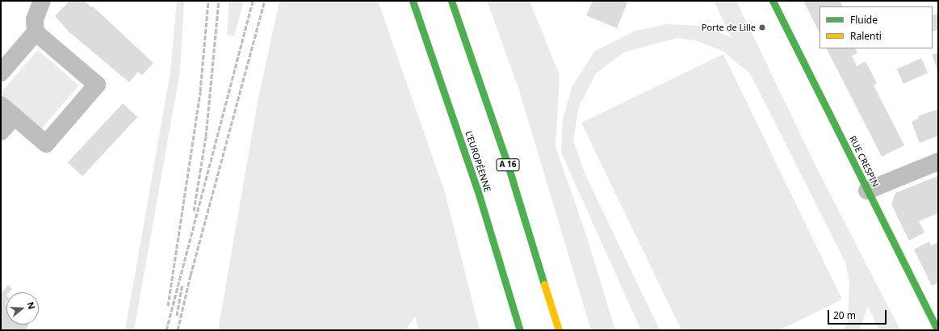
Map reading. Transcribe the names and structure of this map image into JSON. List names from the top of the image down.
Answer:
{
  "streets": {
    "main road": ["L'EUROPÉENNE", "RUE CRESPIN", "A 16"]
  },
  "places": ["Porte de Lille"],
  "legend": ["Fluide", "Ralenti"],
  "scale_bar": "20 m",
  "north": "right"
}
